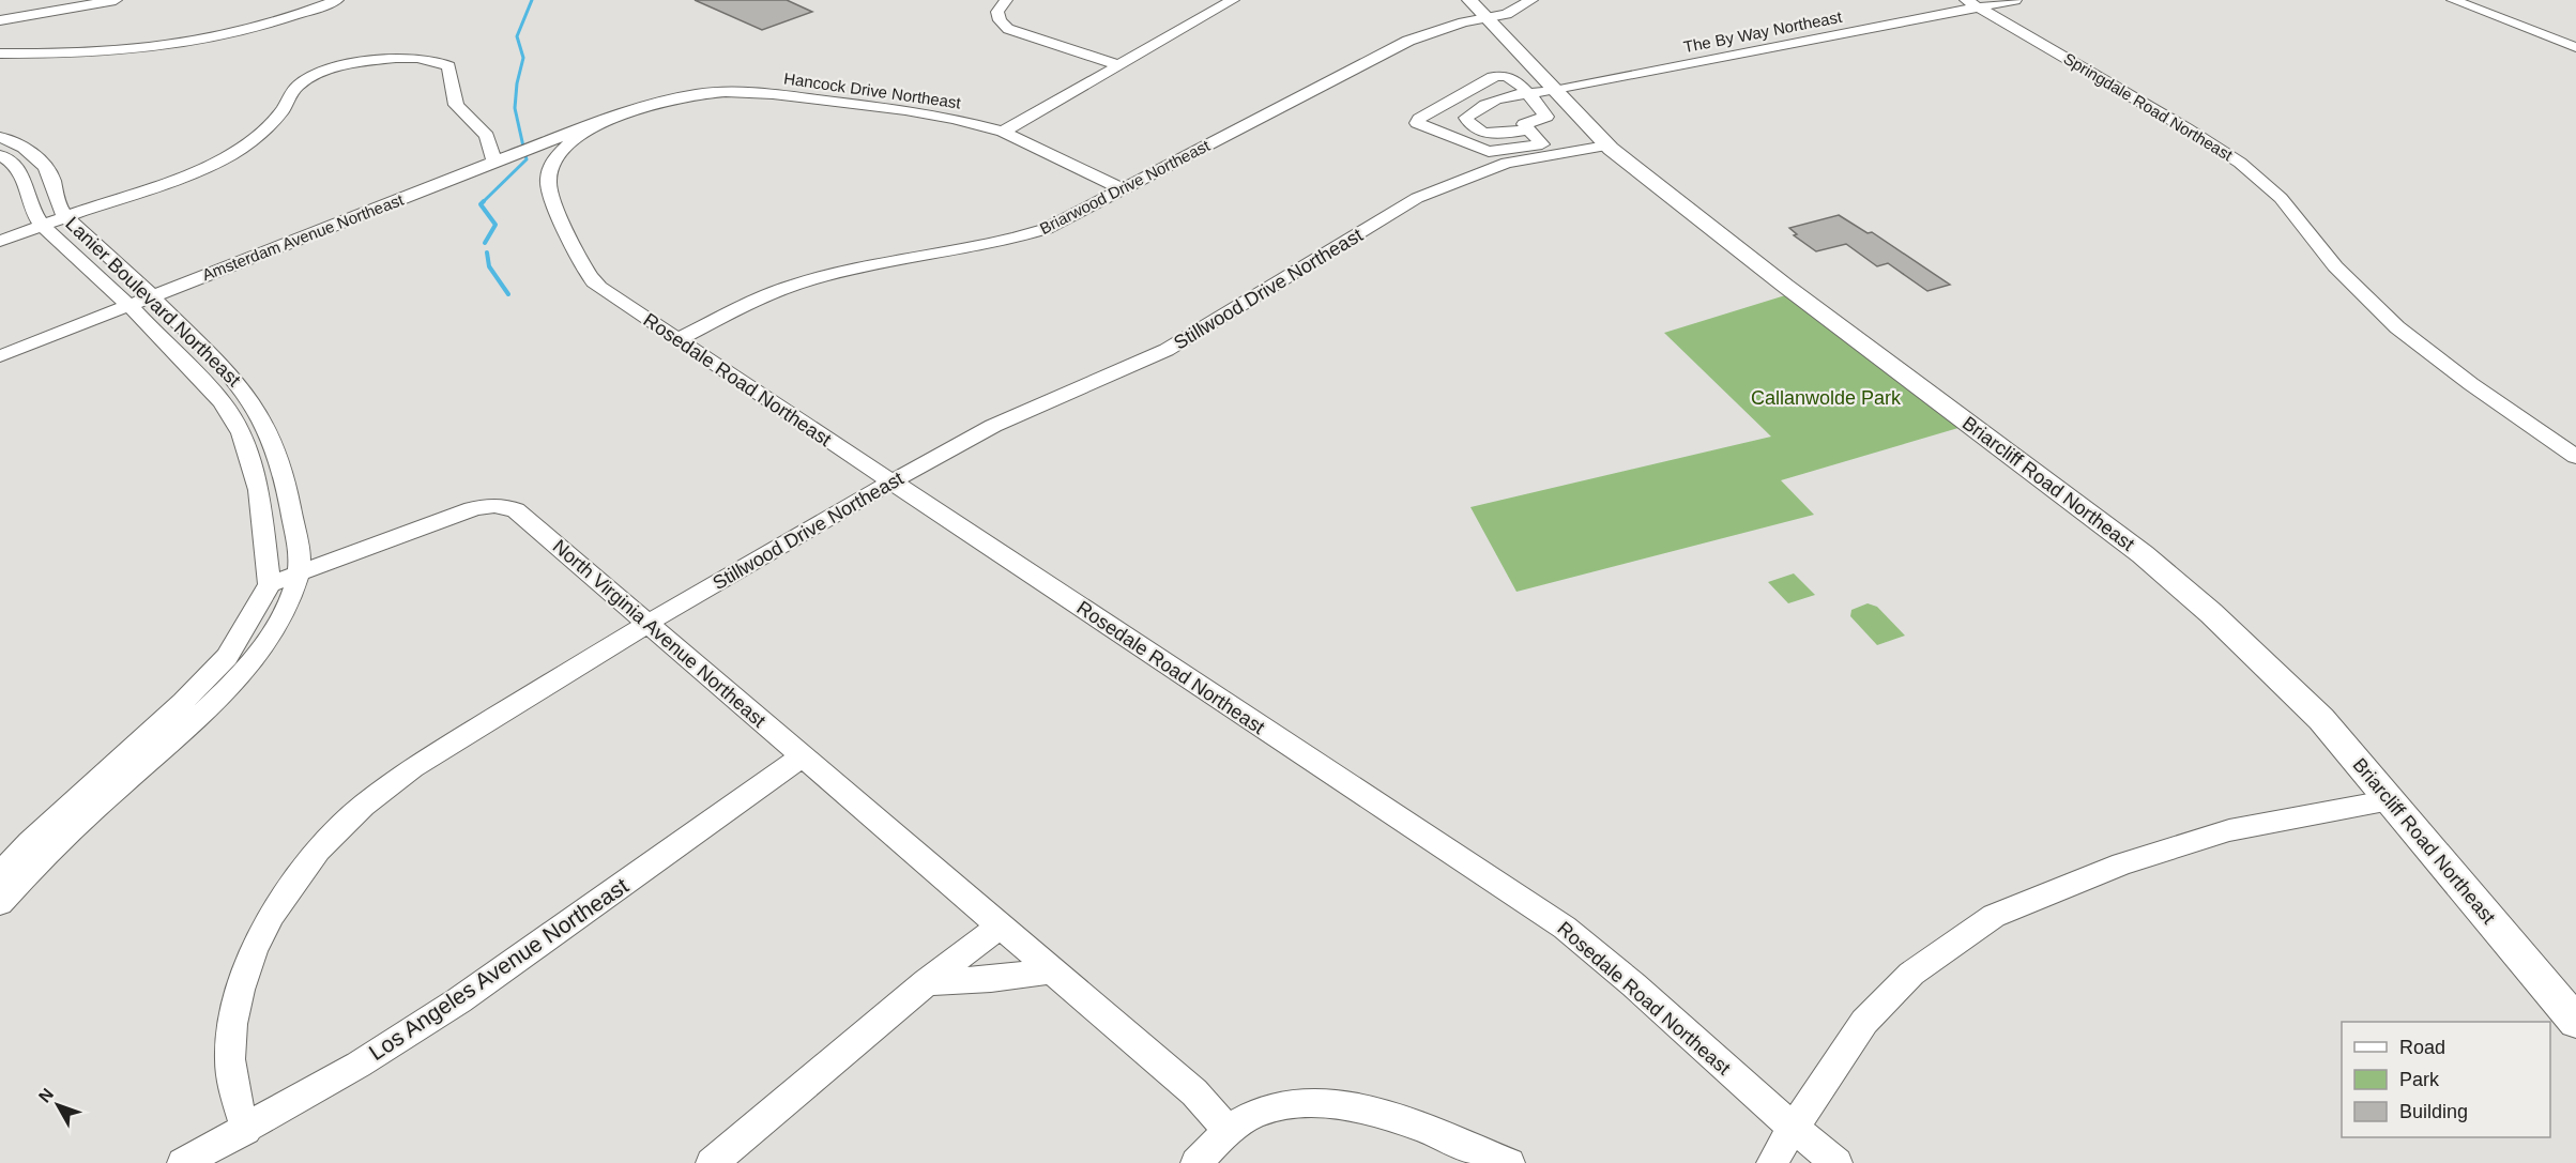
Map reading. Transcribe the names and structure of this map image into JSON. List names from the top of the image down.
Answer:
{
  "streets": {
    "main road": ["Briarcliff Road Northeast"],
    "street": [
      "The By Way Northeast",
      "Hancock Drive Northeast",
      "Springdale Road Northeast",
      "Briarwood Drive Northeast",
      "Amsterdam Avenue Northeast",
      "Stillwood Drive Northeast",
      "Lanier Boulevard Northeast",
      "Rosedale Road Northeast",
      "North Virginia Avenue Northeast",
      "Los Angeles Avenue Northeast"
    ]
  },
  "crossings": [
    ["The By Way Northeast", "Springdale Road Northeast"],
    ["The By Way Northeast", "Briarcliff Road Northeast"],
    ["Hancock Drive Northeast", "Briarwood Drive Northeast"],
    ["Hancock Drive Northeast", "Amsterdam Avenue Northeast"],
    ["Briarwood Drive Northeast", "Rosedale Road Northeast"],
    ["Briarwood Drive Northeast", "Briarcliff Road Northeast"],
    ["Amsterdam Avenue Northeast", "Lanier Boulevard Northeast"],
    ["Stillwood Drive Northeast", "Rosedale Road Northeast"],
    ["Stillwood Drive Northeast", "Briarcliff Road Northeast"],
    ["Stillwood Drive Northeast", "North Virginia Avenue Northeast"],
    ["Stillwood Drive Northeast", "Los Angeles Avenue Northeast"],
    ["Lanier Boulevard Northeast", "North Virginia Avenue Northeast"],
    ["North Virginia Avenue Northeast", "Los Angeles Avenue Northeast"]
  ],
  "parks": ["Callanwolde Park"],
  "legend": ["Road", "Park", "Building"],
  "north": "top left"
}
